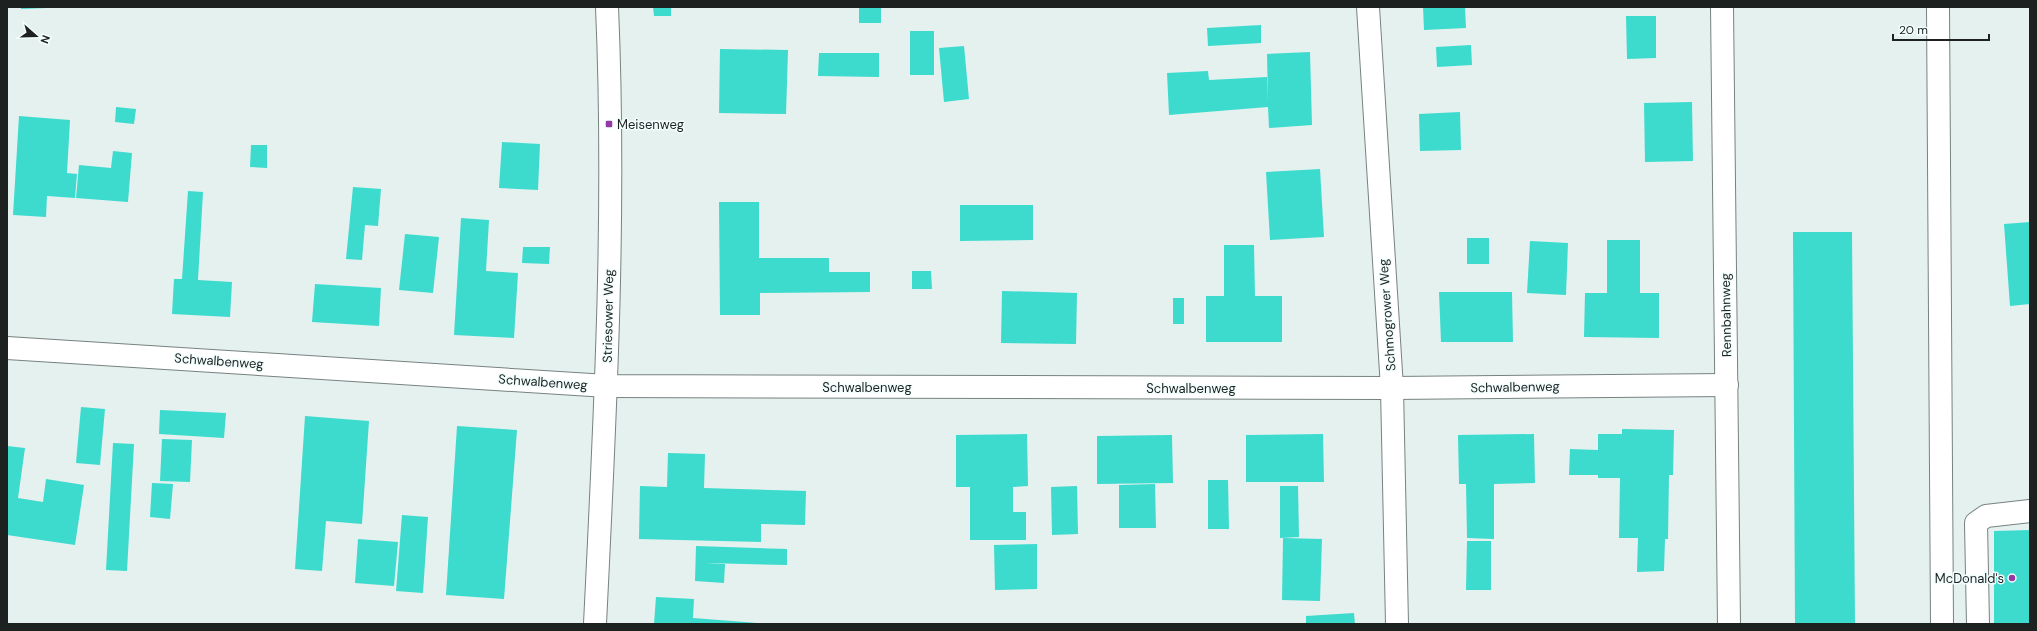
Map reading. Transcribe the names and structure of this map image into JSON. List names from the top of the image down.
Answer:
{
  "streets": {
    "street": [
      "Schmogrower Weg",
      "Rennbahnweg",
      "Striesower Weg",
      "Schwalbenweg"
    ]
  },
  "crossings": [
    ["Schmogrower Weg", "Schwalbenweg"],
    ["Rennbahnweg", "Schwalbenweg"],
    ["Striesower Weg", "Schwalbenweg"]
  ],
  "places": {
    "transit": ["Meisenweg"],
    "other": ["McDonald's"]
  },
  "scale_bar": "20 m",
  "north": "right"
}
